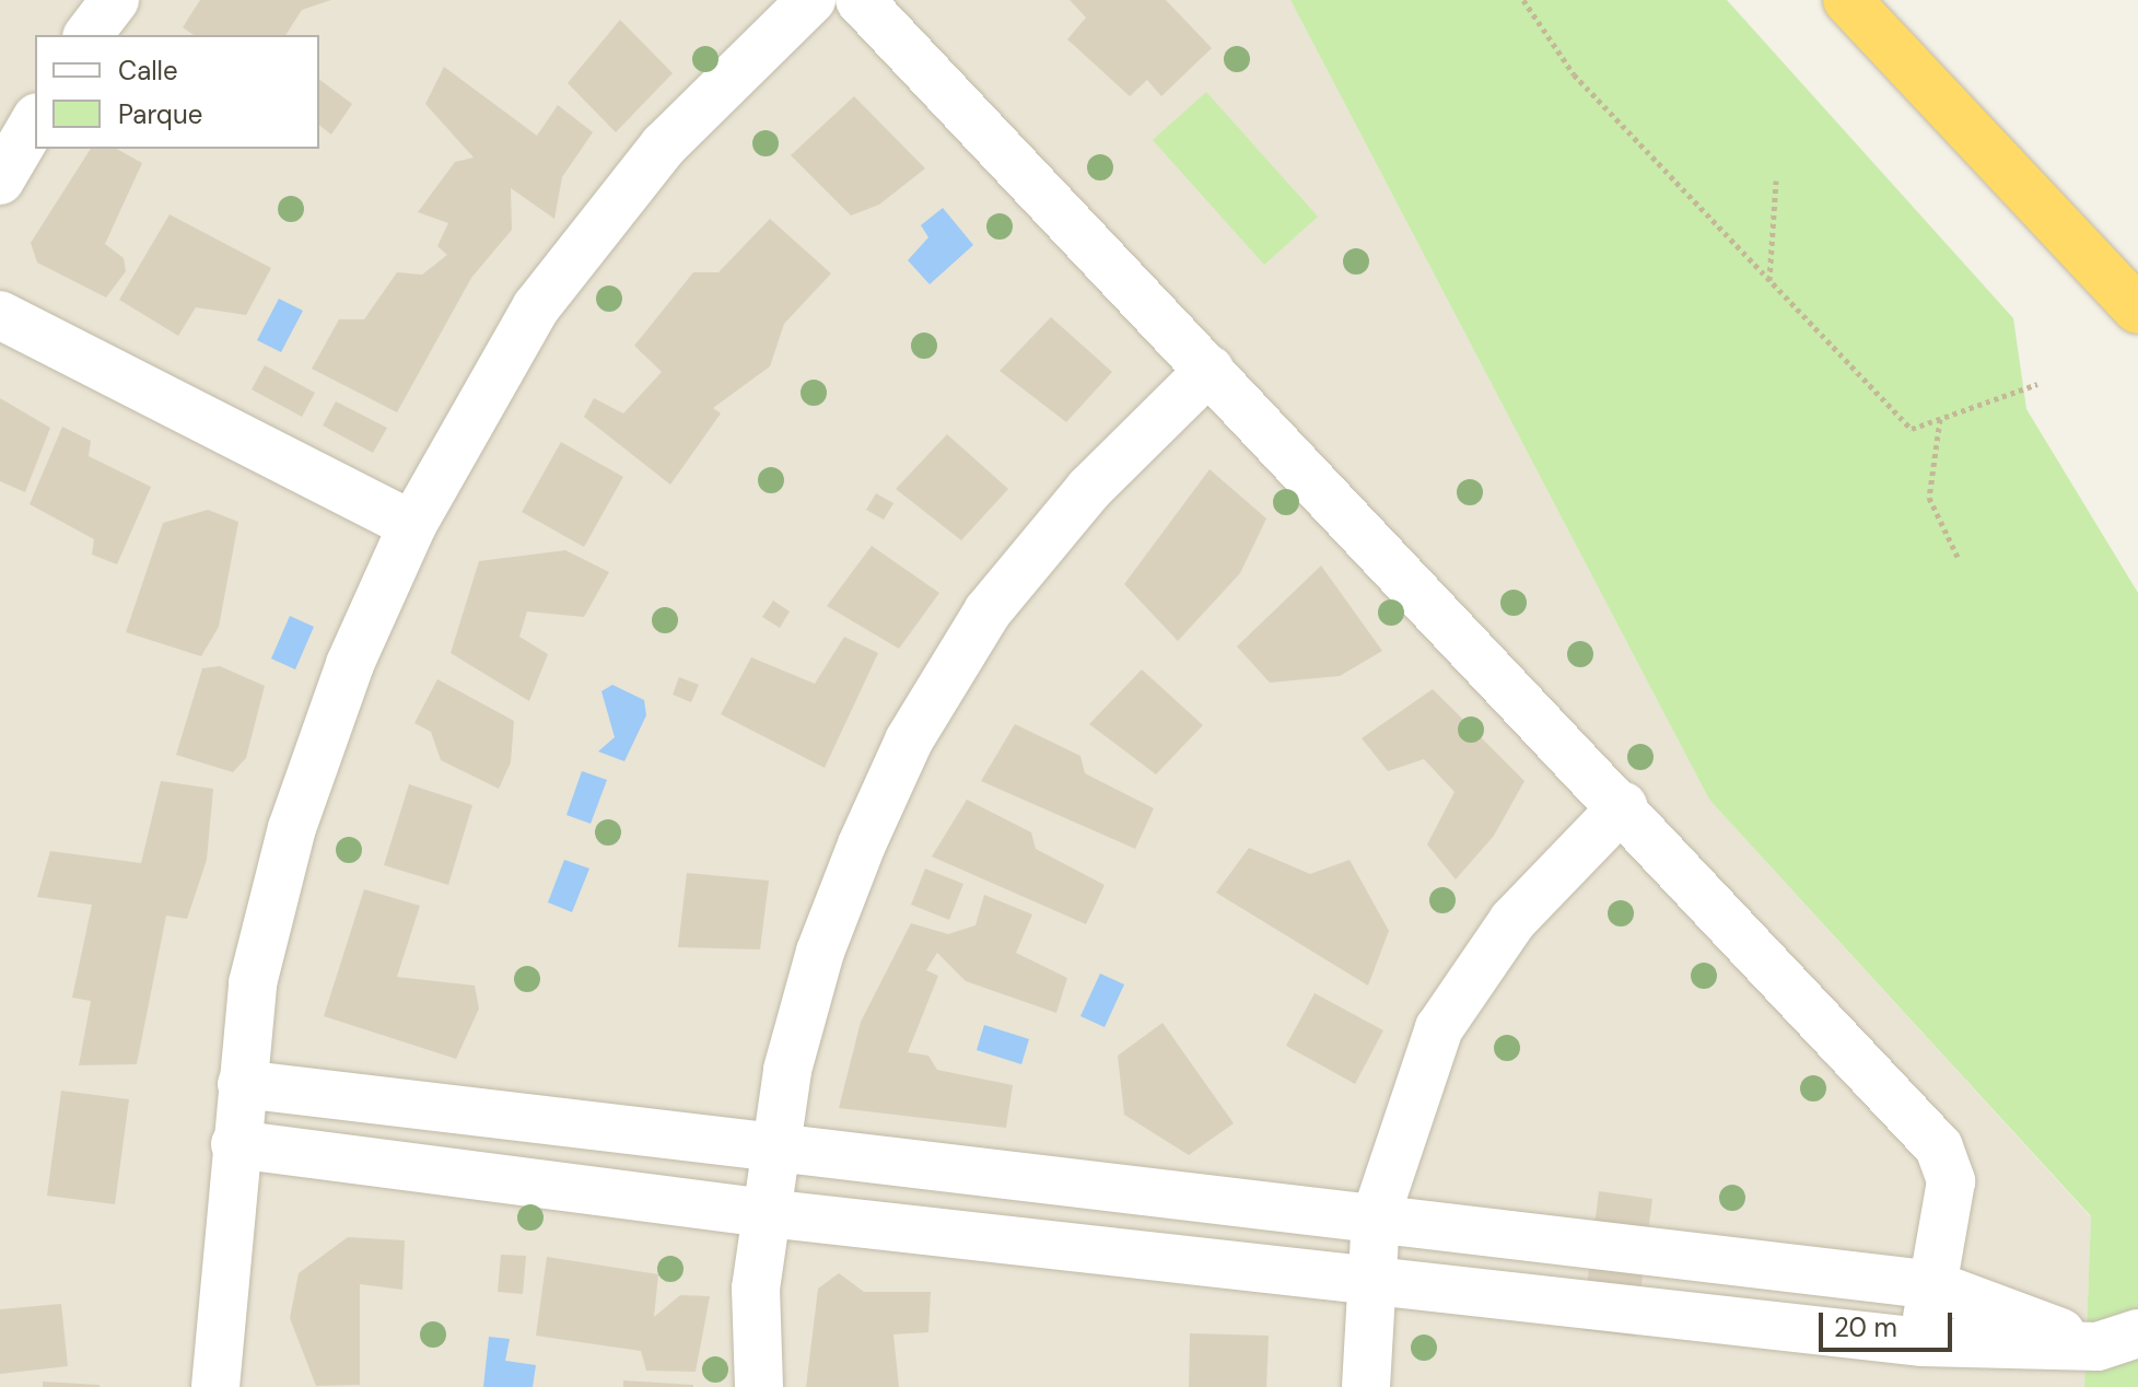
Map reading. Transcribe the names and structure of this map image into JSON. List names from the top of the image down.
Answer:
{
  "legend": ["Calle", "Parque"],
  "scale_bar": "20 m"
}
